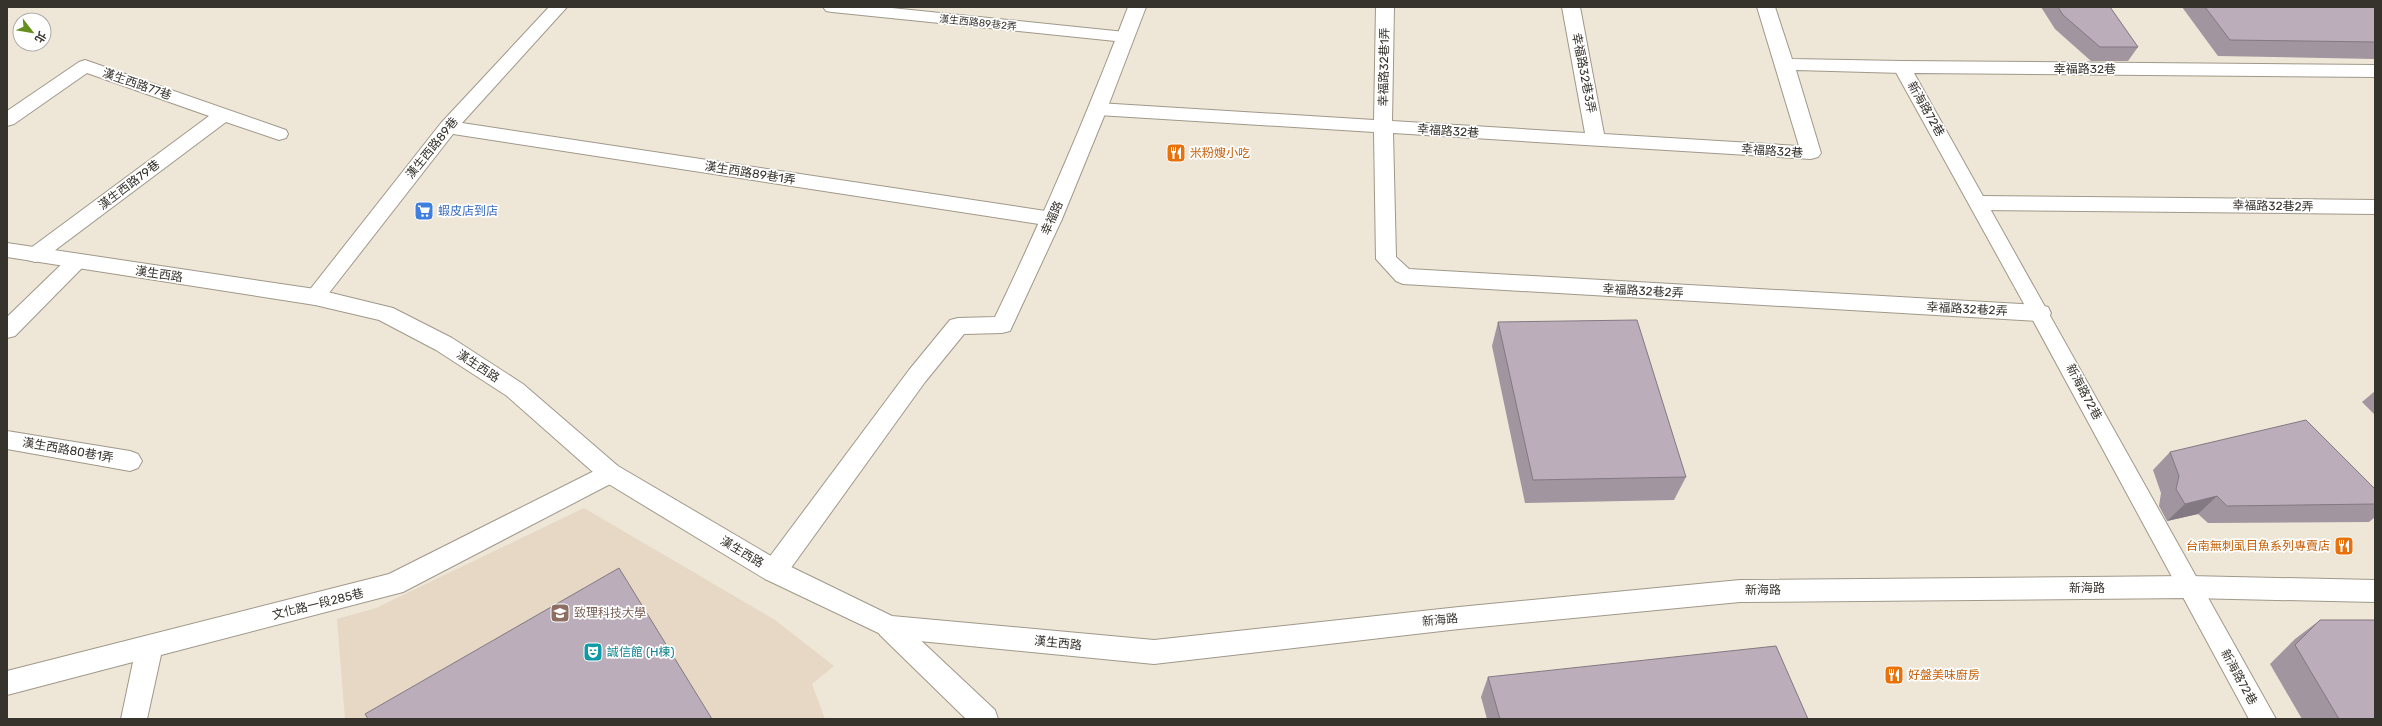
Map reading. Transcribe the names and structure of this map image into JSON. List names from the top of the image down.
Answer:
{
  "streets": {
    "street": [
      "漢生西路89巷2弄",
      "幸福路32巷1弄",
      "幸福路32巷",
      "幸福路32巷3弄",
      "漢生西路77巷",
      "新海路72巷",
      "漢生西路89巷",
      "漢生西路89巷1弄",
      "漢生西路79巷",
      "幸福路32巷2弄",
      "幸福路",
      "漢生西路",
      "漢生西路80巷1弄",
      "新海路",
      "文化路一段285巷"
    ]
  },
  "crossings": [
    ["漢生西路89巷2弄", "幸福路"],
    ["幸福路32巷1弄", "幸福路32巷"],
    ["幸福路32巷1弄", "幸福路32巷2弄"],
    ["幸福路32巷", "幸福路32巷3弄"],
    ["幸福路32巷", "新海路72巷"],
    ["幸福路32巷", "幸福路32巷2弄"],
    ["幸福路32巷", "幸福路"],
    ["漢生西路77巷", "漢生西路79巷"],
    ["新海路72巷", "幸福路32巷2弄"],
    ["新海路72巷", "新海路"],
    ["漢生西路89巷", "漢生西路89巷1弄"],
    ["漢生西路89巷", "漢生西路"],
    ["漢生西路89巷1弄", "幸福路"],
    ["漢生西路79巷", "漢生西路"],
    ["幸福路", "漢生西路"],
    ["漢生西路", "新海路"],
    ["漢生西路", "文化路一段285巷"]
  ],
  "places": {
    "restaurant": ["米粉嫂小吃", "台南無刺虱目魚系列專賣店", "好盤美味廚房"],
    "supermarket": ["蝦皮店到店"],
    "school or university": ["致理科技大學"],
    "theatre": ["誠信館 (H棟)"]
  },
  "north": "bottom right"
}
